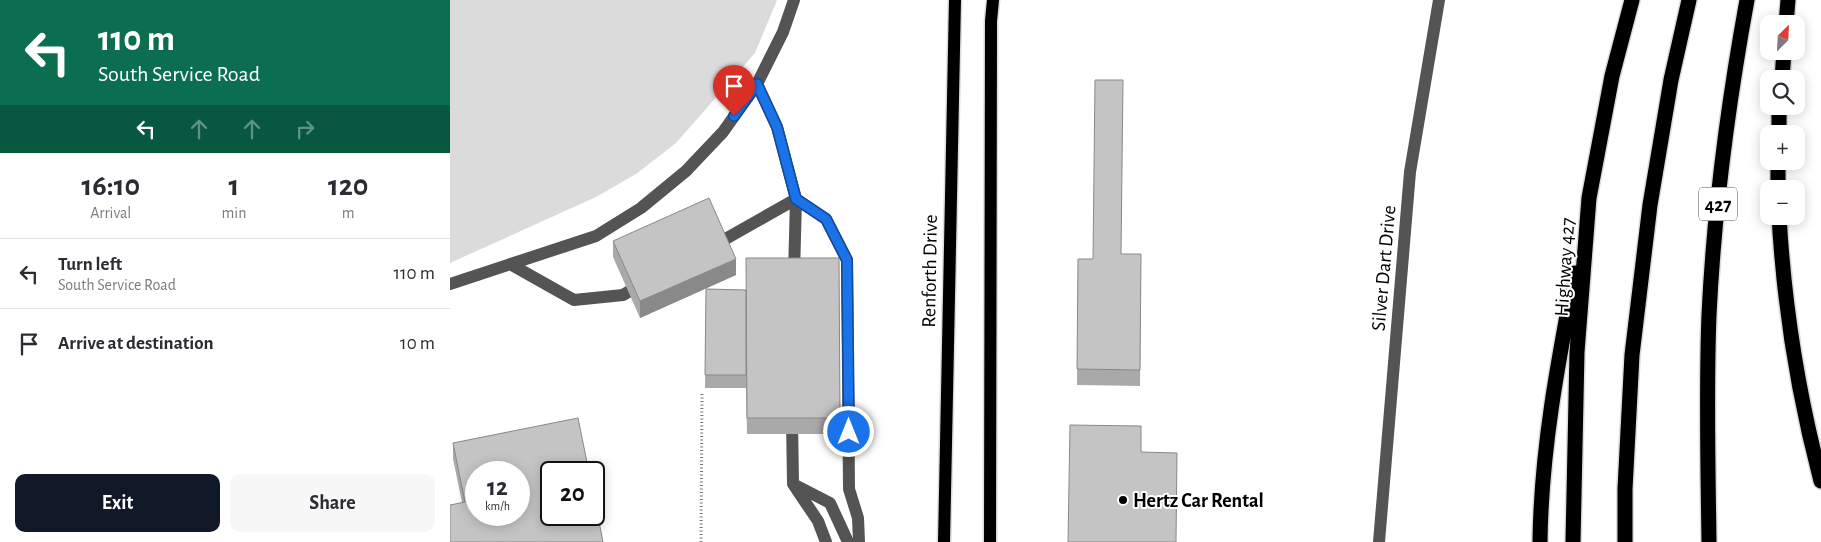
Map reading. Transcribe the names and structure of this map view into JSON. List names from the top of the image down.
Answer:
{
  "streets": {
    "highway": ["427", "Highway 427"],
    "main road": ["Renforth Drive"],
    "street": ["Silver Dart Drive"]
  },
  "places": ["Hertz Car Rental"],
  "north": "top right",
  "page": {
    "turn": ["110 m", "South Service Road"],
    "map_buttons": ["+", "−"],
    "eta": [
      "16:10",
      "Arrival",
      "1",
      "min",
      "120",
      "m"
    ],
    "list": [
      {
        "name": "Turn left",
        "note": "South Service Road",
        "value": "110 m"
      },
      {
        "name": "Arrive at destination",
        "value": "10 m"
      }
    ],
    "speed": "12 km/h",
    "limit": "20",
    "buttons": ["Exit", "Share"]
  }
}
